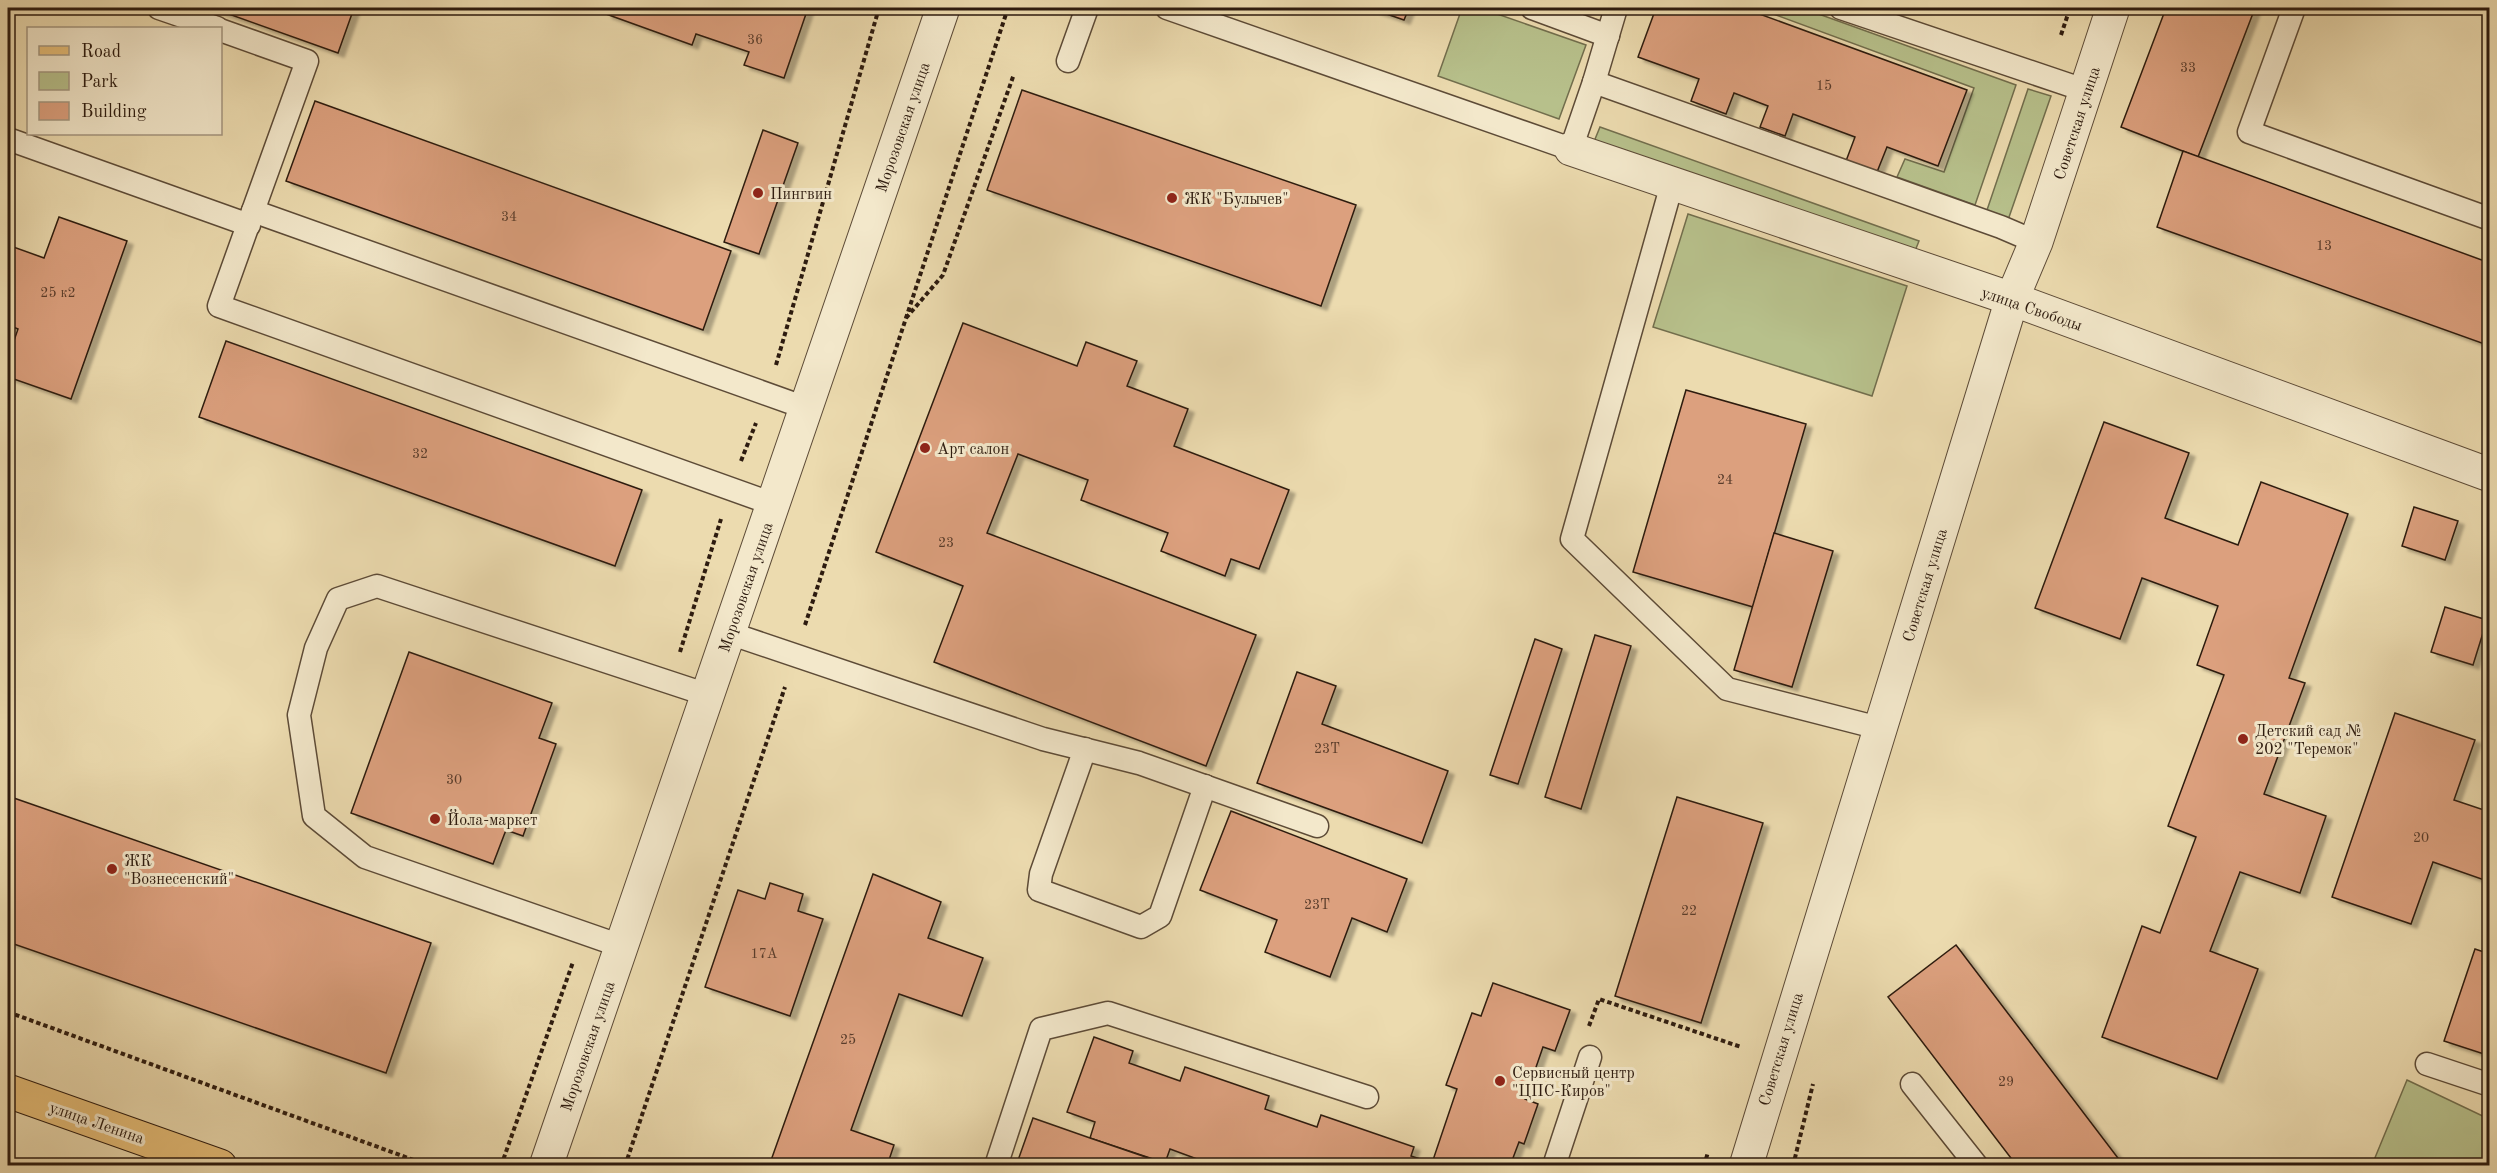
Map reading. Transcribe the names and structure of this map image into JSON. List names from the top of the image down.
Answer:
{
  "streets": {
    "main road": ["улица Ленина"],
    "street": ["Советская улица", "Морозовская улица", "улица Свободы"]
  },
  "crossings": [
    ["Советская улица", "улица Свободы"]
  ],
  "places": [
    "Пингвин",
    "ЖК \"Булычев\"",
    "Арт салон",
    "Детский сад № 202 \"Теремок\"",
    "Йола-маркет",
    "ЖК \"Вознесенский\"",
    "Сервисный центр \"ЦПС-Киров\""
  ],
  "house_numbers": [
    "36",
    "33",
    "15",
    "34",
    "13",
    "25 к2",
    "32",
    "24",
    "23",
    "23Т",
    "30",
    "20",
    "23Т",
    "22",
    "17А",
    "25",
    "29"
  ],
  "legend": ["Road", "Park", "Building"]
}
